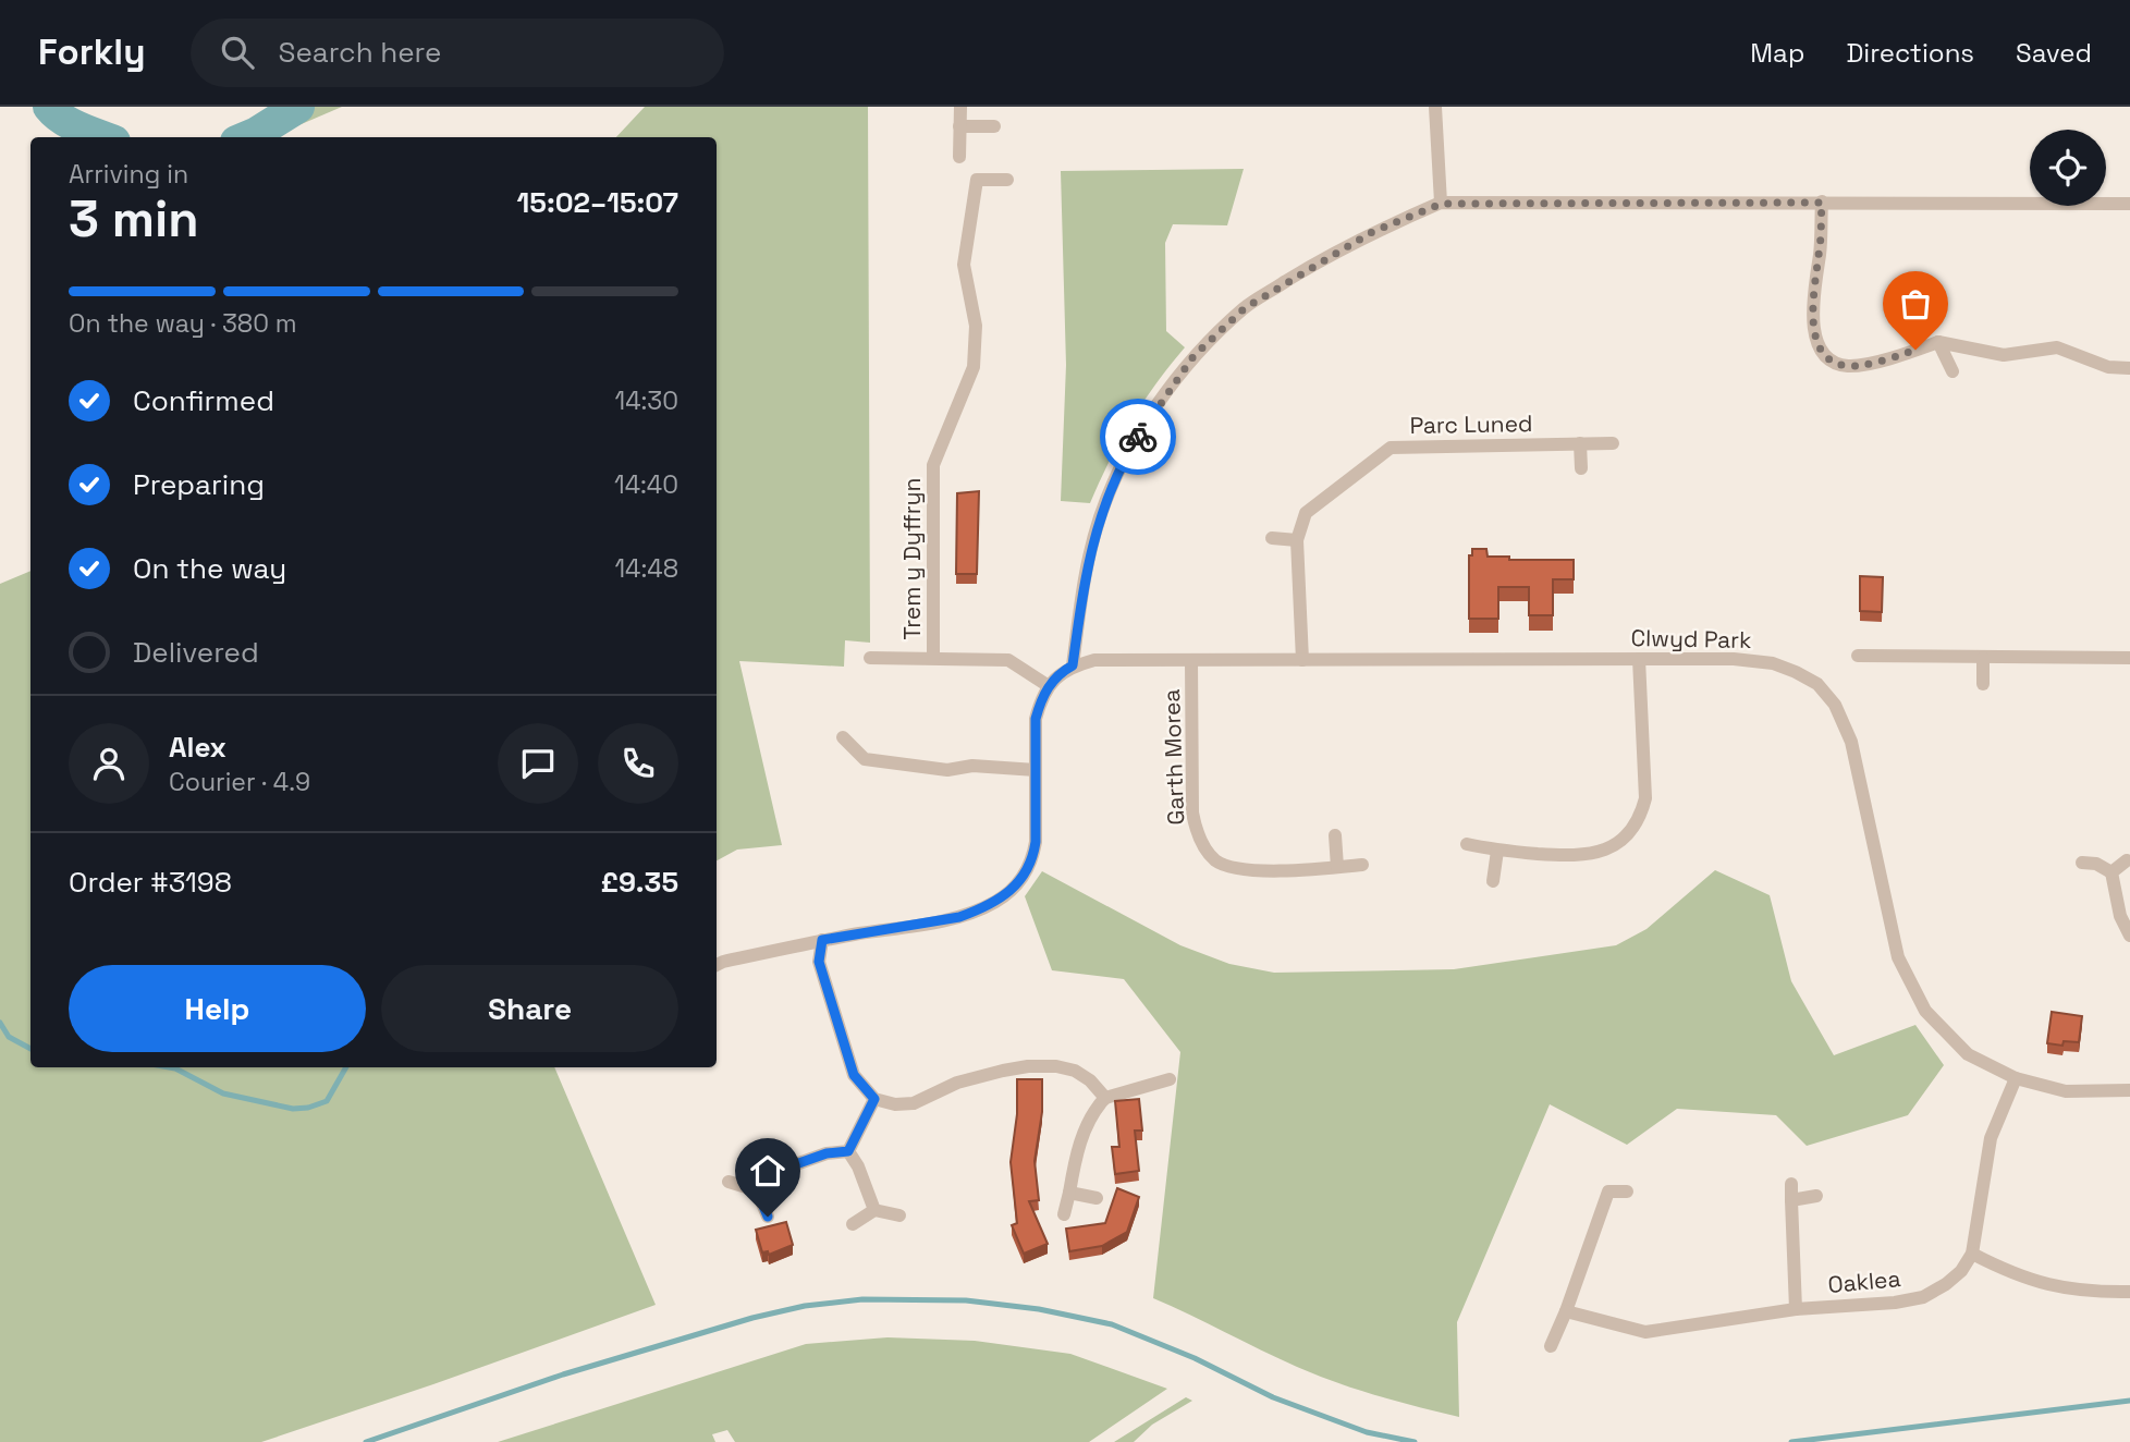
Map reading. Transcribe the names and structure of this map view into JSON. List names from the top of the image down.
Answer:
{
  "streets": {
    "street": [
      "Parc Luned",
      "Trem y Dyffryn",
      "Clwyd Park",
      "Garth Morea",
      "Oaklea"
    ]
  },
  "crossings": [
    ["Parc Luned", "Clwyd Park"],
    ["Clwyd Park", "Garth Morea"]
  ],
  "page": {
    "header": "Forkly",
    "search": "Search here",
    "nav": ["Map", "Directions", "Saved"],
    "heading": ["3 min", "Arriving in", "15:02–15:07"],
    "panel": [
      "Alex",
      "Courier · 4.9",
      "Order #3198",
      "£9.35"
    ],
    "bar": "On the way · 380 m",
    "list": [
      ["Confirmed", "14:30"],
      ["Preparing", "14:40"],
      ["On the way", "14:48"],
      "Delivered"
    ],
    "buttons": ["Help", "Share"]
  }
}
